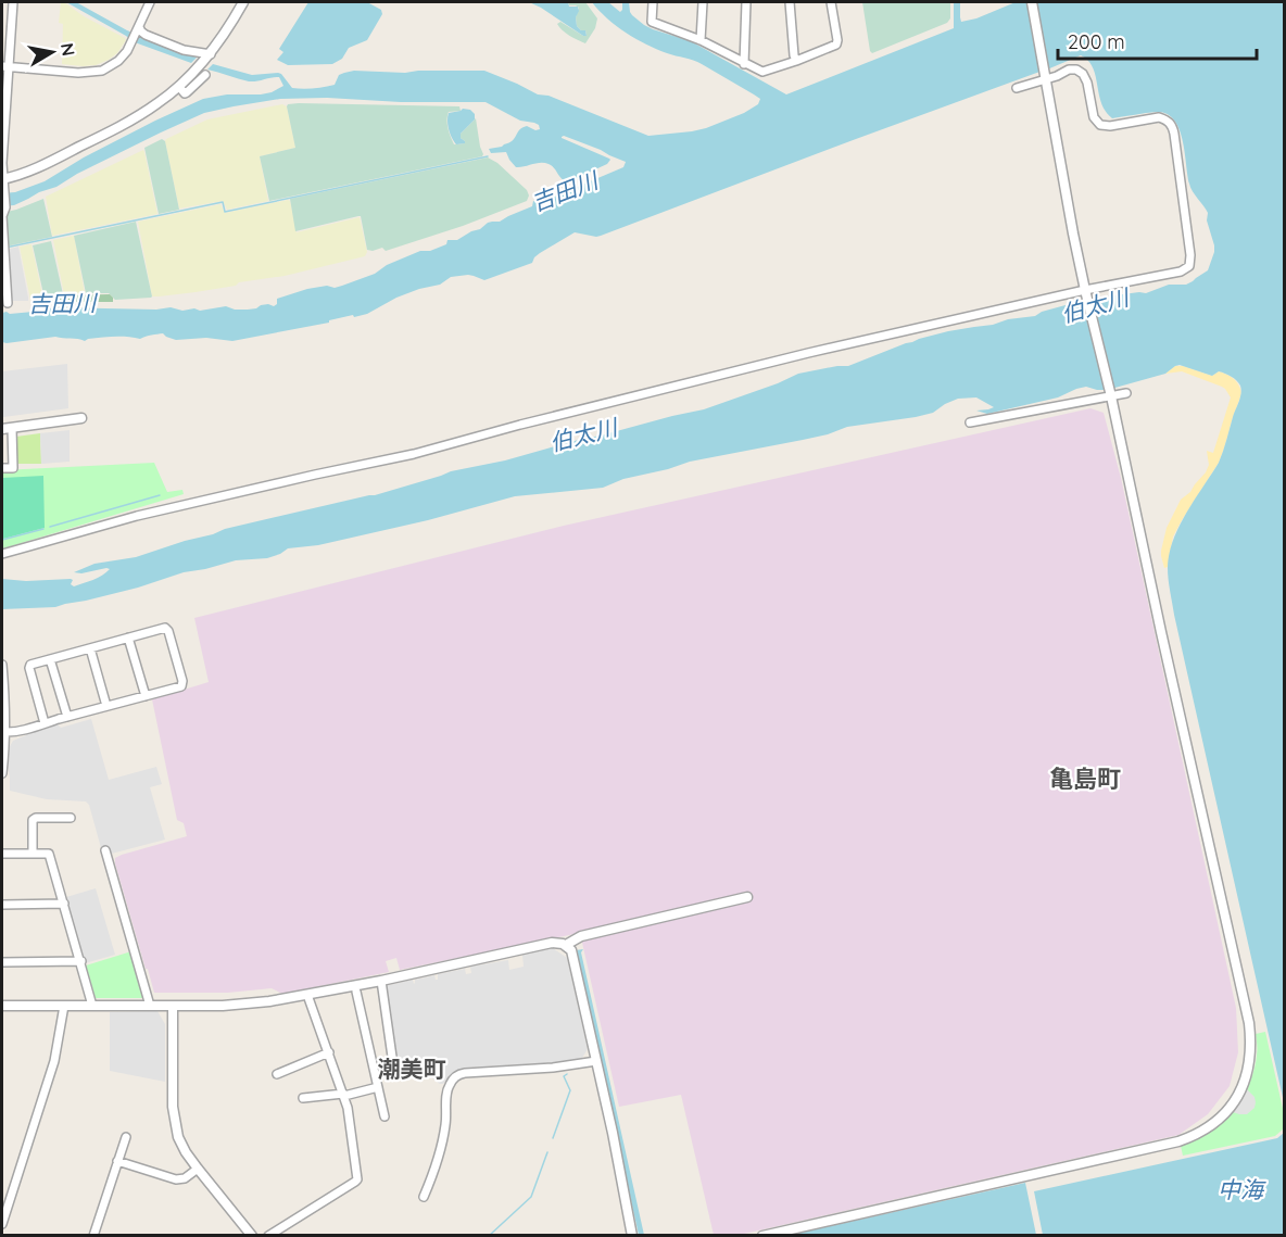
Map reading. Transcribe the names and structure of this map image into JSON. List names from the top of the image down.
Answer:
{
  "districts": ["亀島町", "潮美町"],
  "water": ["吉田川", "伯太川", "中海"],
  "scale_bar": "200 m",
  "north": "right"
}
